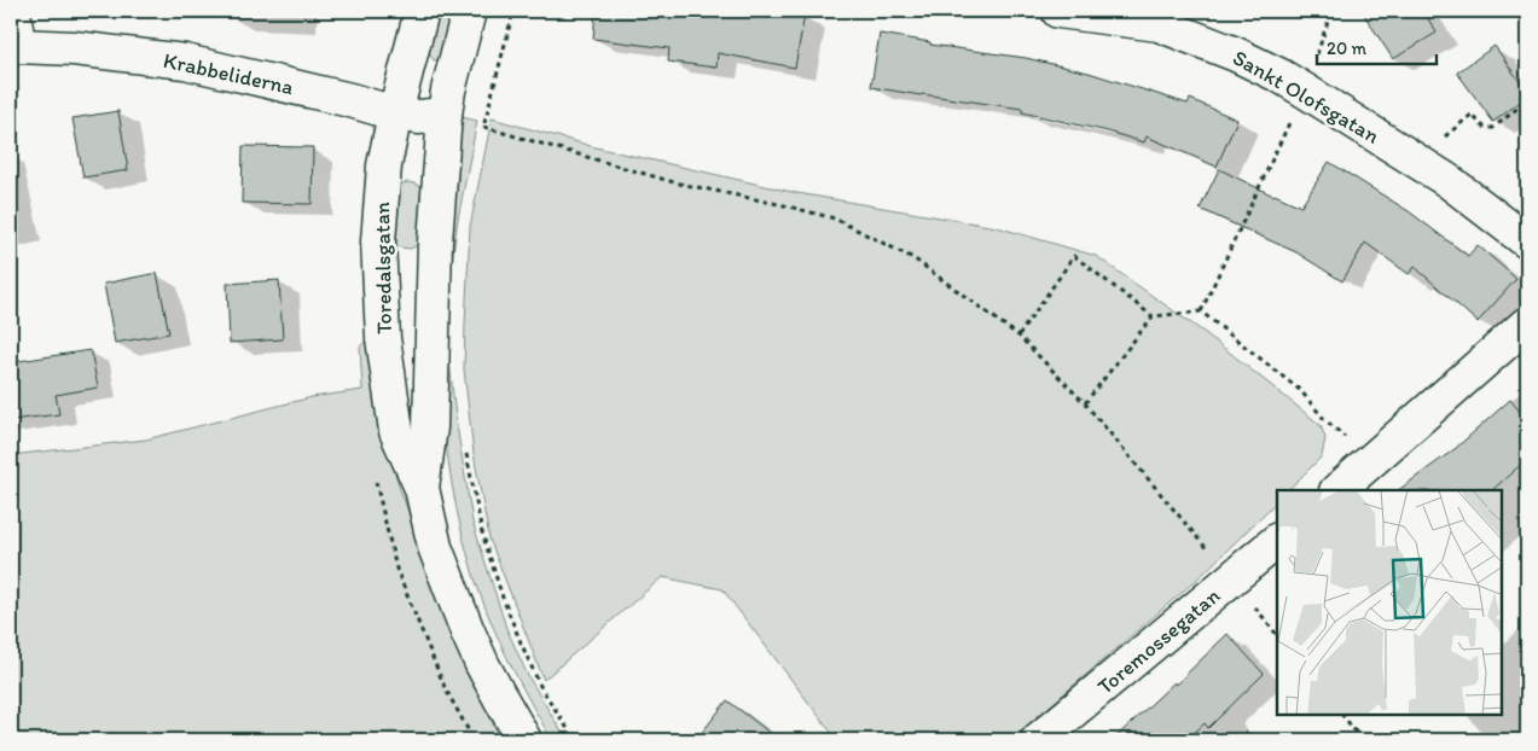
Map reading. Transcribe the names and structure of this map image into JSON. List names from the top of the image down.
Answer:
{
  "streets": {
    "street": [
      "Krabbeliderna",
      "Sankt Olofsgatan",
      "Toredalsgatan",
      "Toremossegatan"
    ]
  },
  "crossings": [
    ["Krabbeliderna", "Toredalsgatan"]
  ],
  "scale_bar": "20 m"
}
